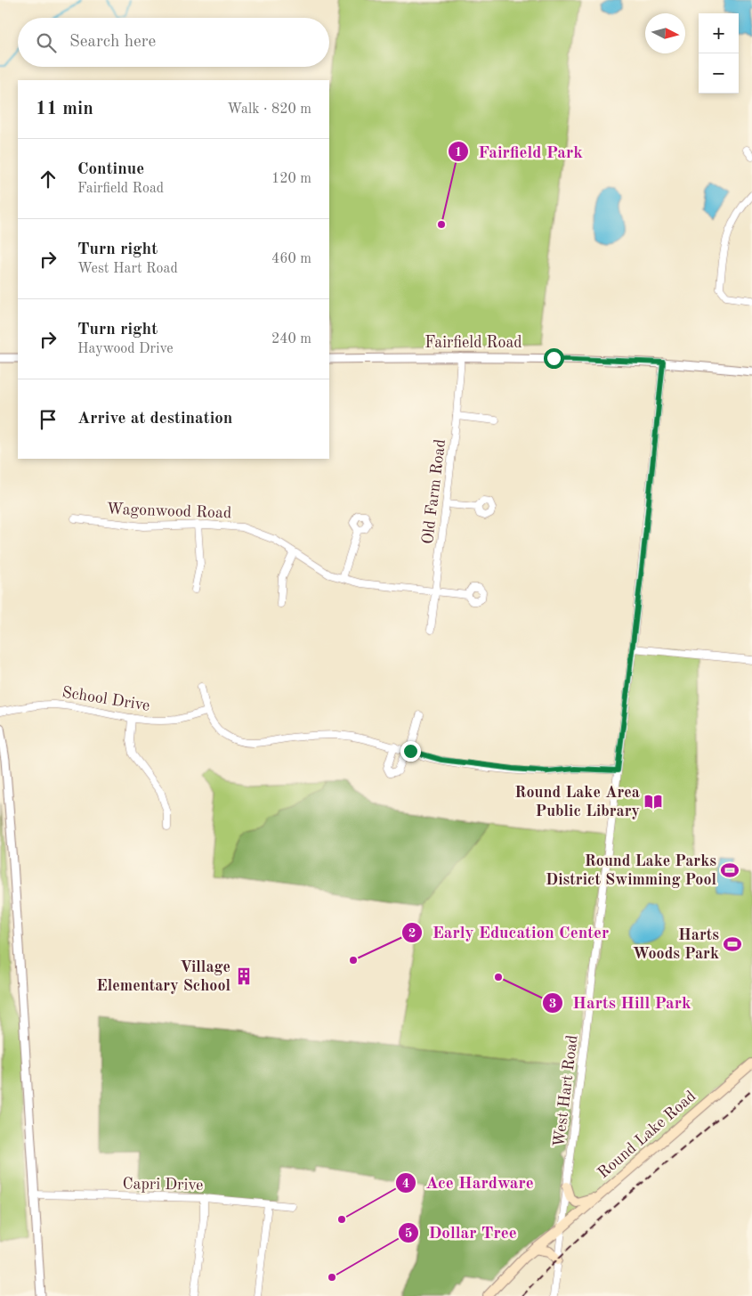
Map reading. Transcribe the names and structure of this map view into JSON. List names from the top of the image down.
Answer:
{
  "streets": {
    "main road": ["Round Lake Road"],
    "street": [
      "Fairfield Road",
      "Old Farm Road",
      "Wagonwood Road",
      "School Drive",
      "West Hart Road",
      "Capri Drive"
    ]
  },
  "crossings": [
    ["Fairfield Road", "Old Farm Road"],
    ["Fairfield Road", "West Hart Road"],
    ["Old Farm Road", "Wagonwood Road"],
    ["West Hart Road", "Round Lake Road"]
  ],
  "places": {
    "other": [
      "Fairfield Park",
      "Early Education Center",
      "Harts Hill Park",
      "Ace Hardware",
      "Dollar Tree"
    ],
    "library": ["Round Lake Area Public Library"],
    "sports": ["Round Lake Parks District Swimming Pool", "Harts Woods Park"],
    "building": ["Village Elementary School"]
  },
  "north": "right",
  "page": {
    "map_buttons": ["+", "−"],
    "search": "Search here",
    "heading": ["11 min", "Walk · 820 m"],
    "list": [
      ["Continue", "Fairfield Road", "120 m"],
      ["Turn right", "West Hart Road", "460 m"],
      ["Turn right", "Haywood Drive", "240 m"],
      "Arrive at destination"
    ]
  }
}
